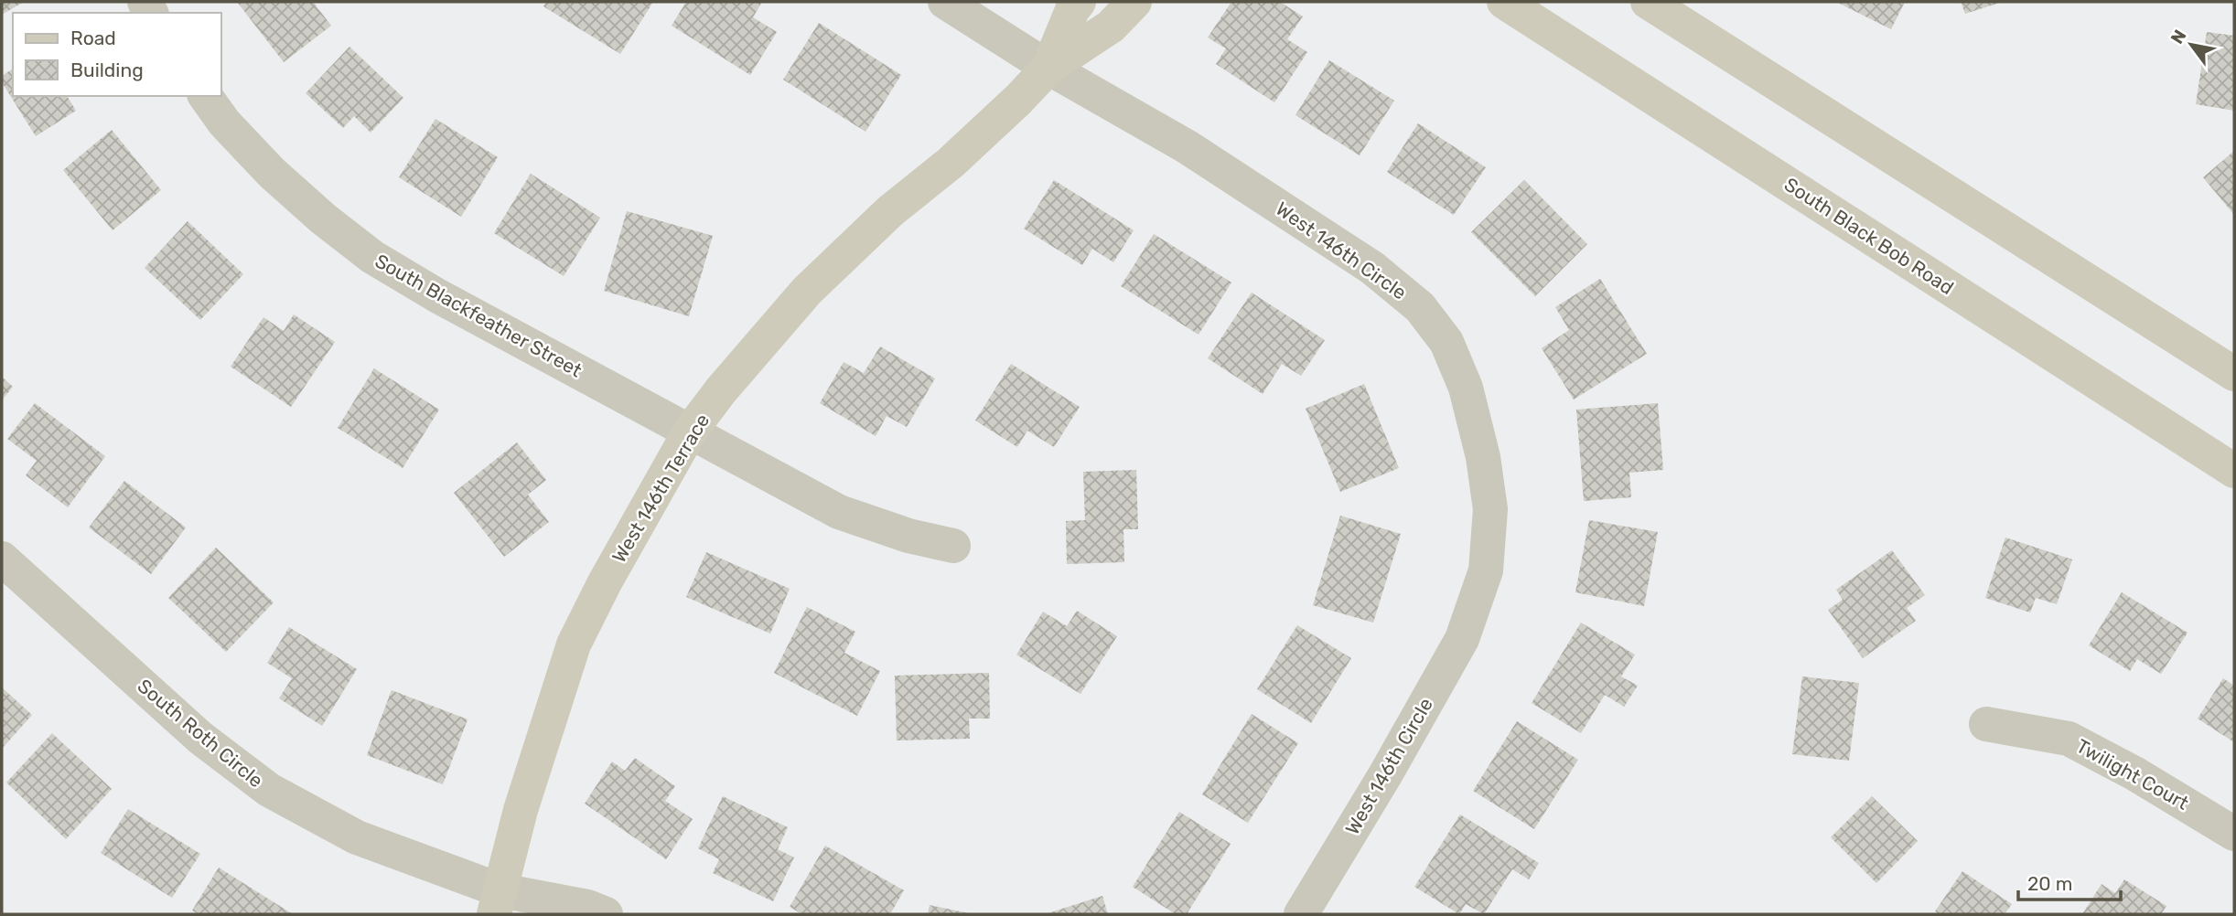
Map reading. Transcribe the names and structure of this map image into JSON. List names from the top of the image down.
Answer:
{
  "streets": {
    "main road": ["South Black Bob Road", "West 146th Terrace"],
    "street": [
      "West 146th Circle",
      "South Blackfeather Street",
      "South Roth Circle",
      "Twilight Court"
    ]
  },
  "crossings": [
    ["West 146th Circle", "West 146th Terrace"],
    ["South Blackfeather Street", "West 146th Terrace"],
    ["West 146th Terrace", "South Roth Circle"]
  ],
  "legend": ["Road", "Building"],
  "scale_bar": "20 m",
  "north": "top left"
}
